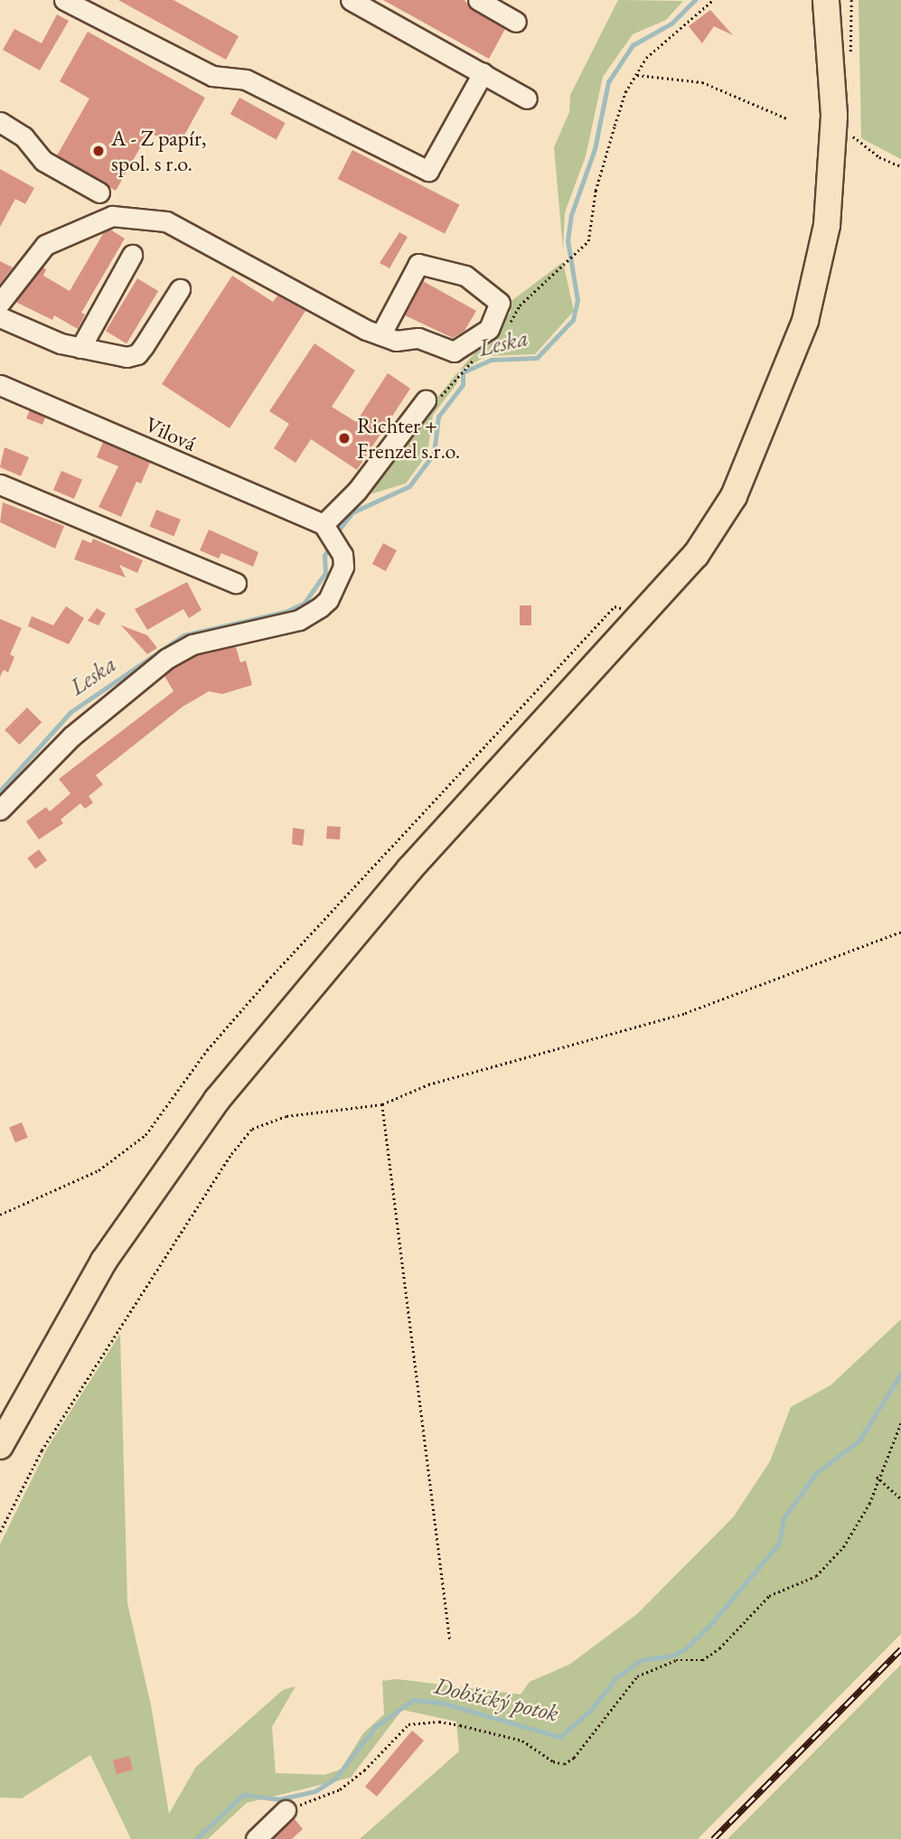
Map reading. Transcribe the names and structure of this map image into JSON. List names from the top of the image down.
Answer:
{
  "streets": {
    "street": ["Vilová"]
  },
  "water": ["Leska", "Dobšický potok"],
  "places": ["A - Z papír, spol. s r.o.", "Richter + Frenzel s.r.o."]
}
